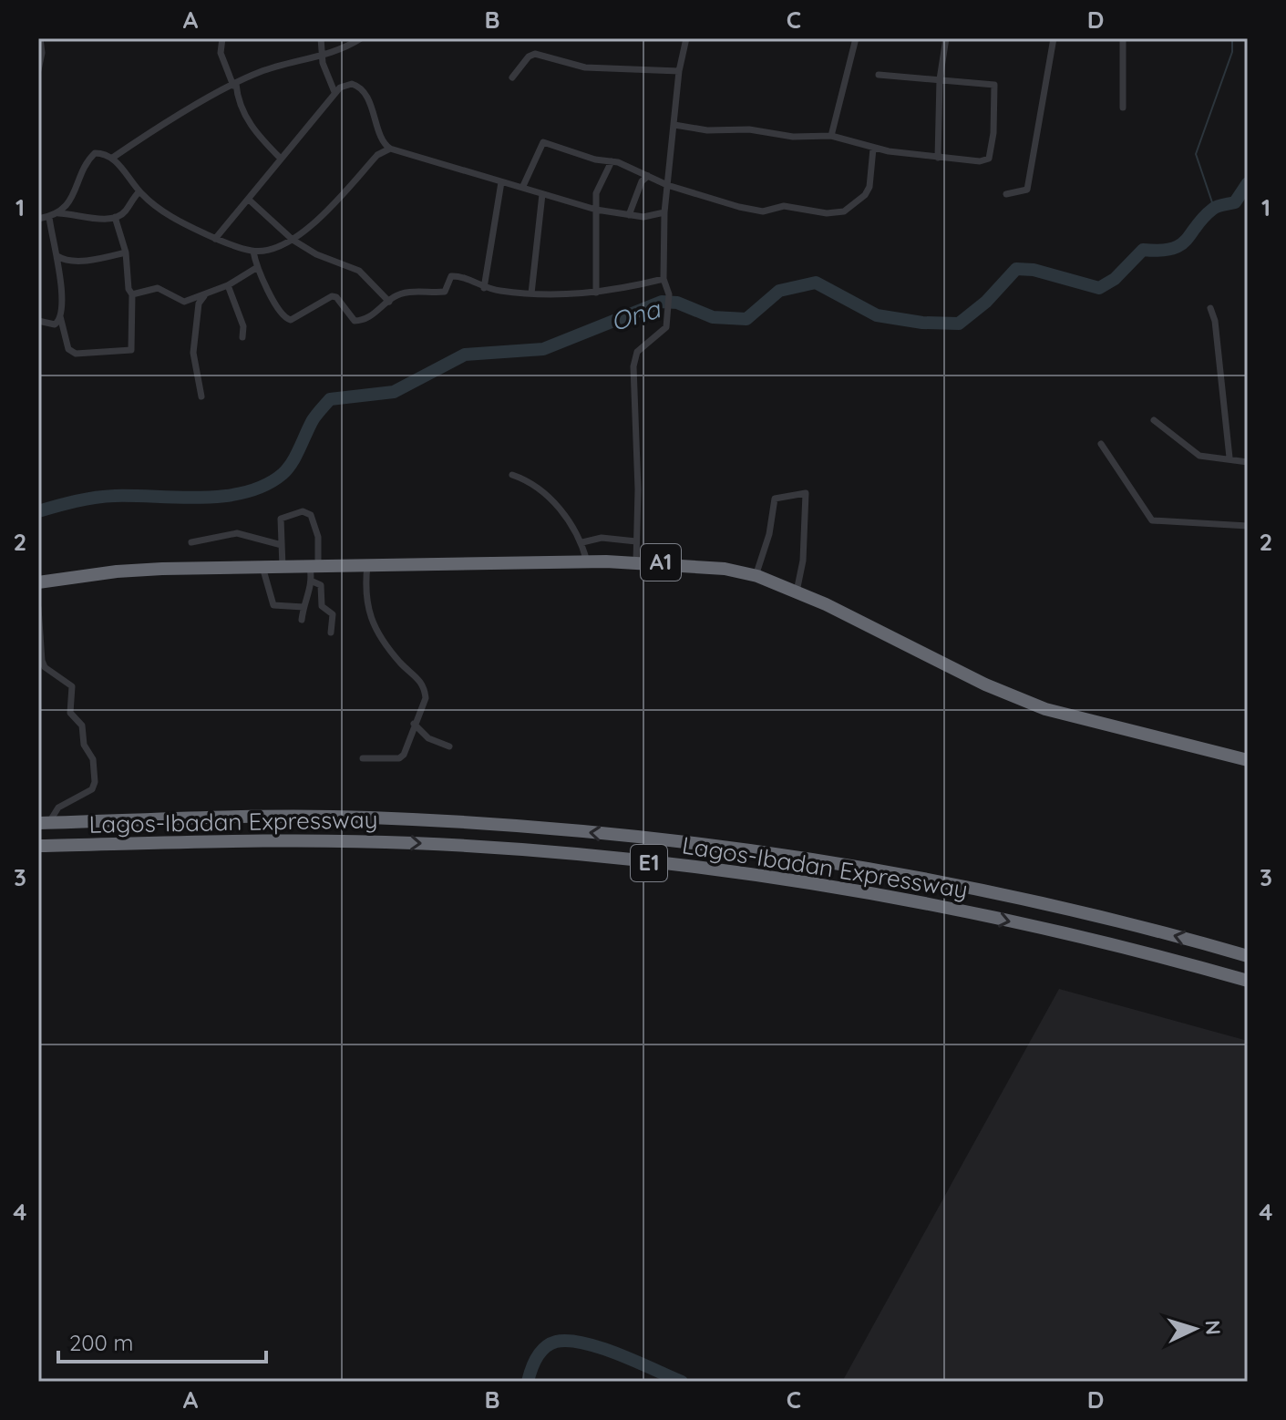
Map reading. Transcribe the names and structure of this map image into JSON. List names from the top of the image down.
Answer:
{
  "streets": {
    "highway": ["A1", "Lagos-Ibadan Expressway", "E1"]
  },
  "water": ["Ona"],
  "scale_bar": "200 m",
  "north": "right",
  "grid": {
    "columns": [
      "A",
      "B",
      "C",
      "D"
    ],
    "rows": [
      "1",
      "2",
      "3",
      "4"
    ]
  }
}
